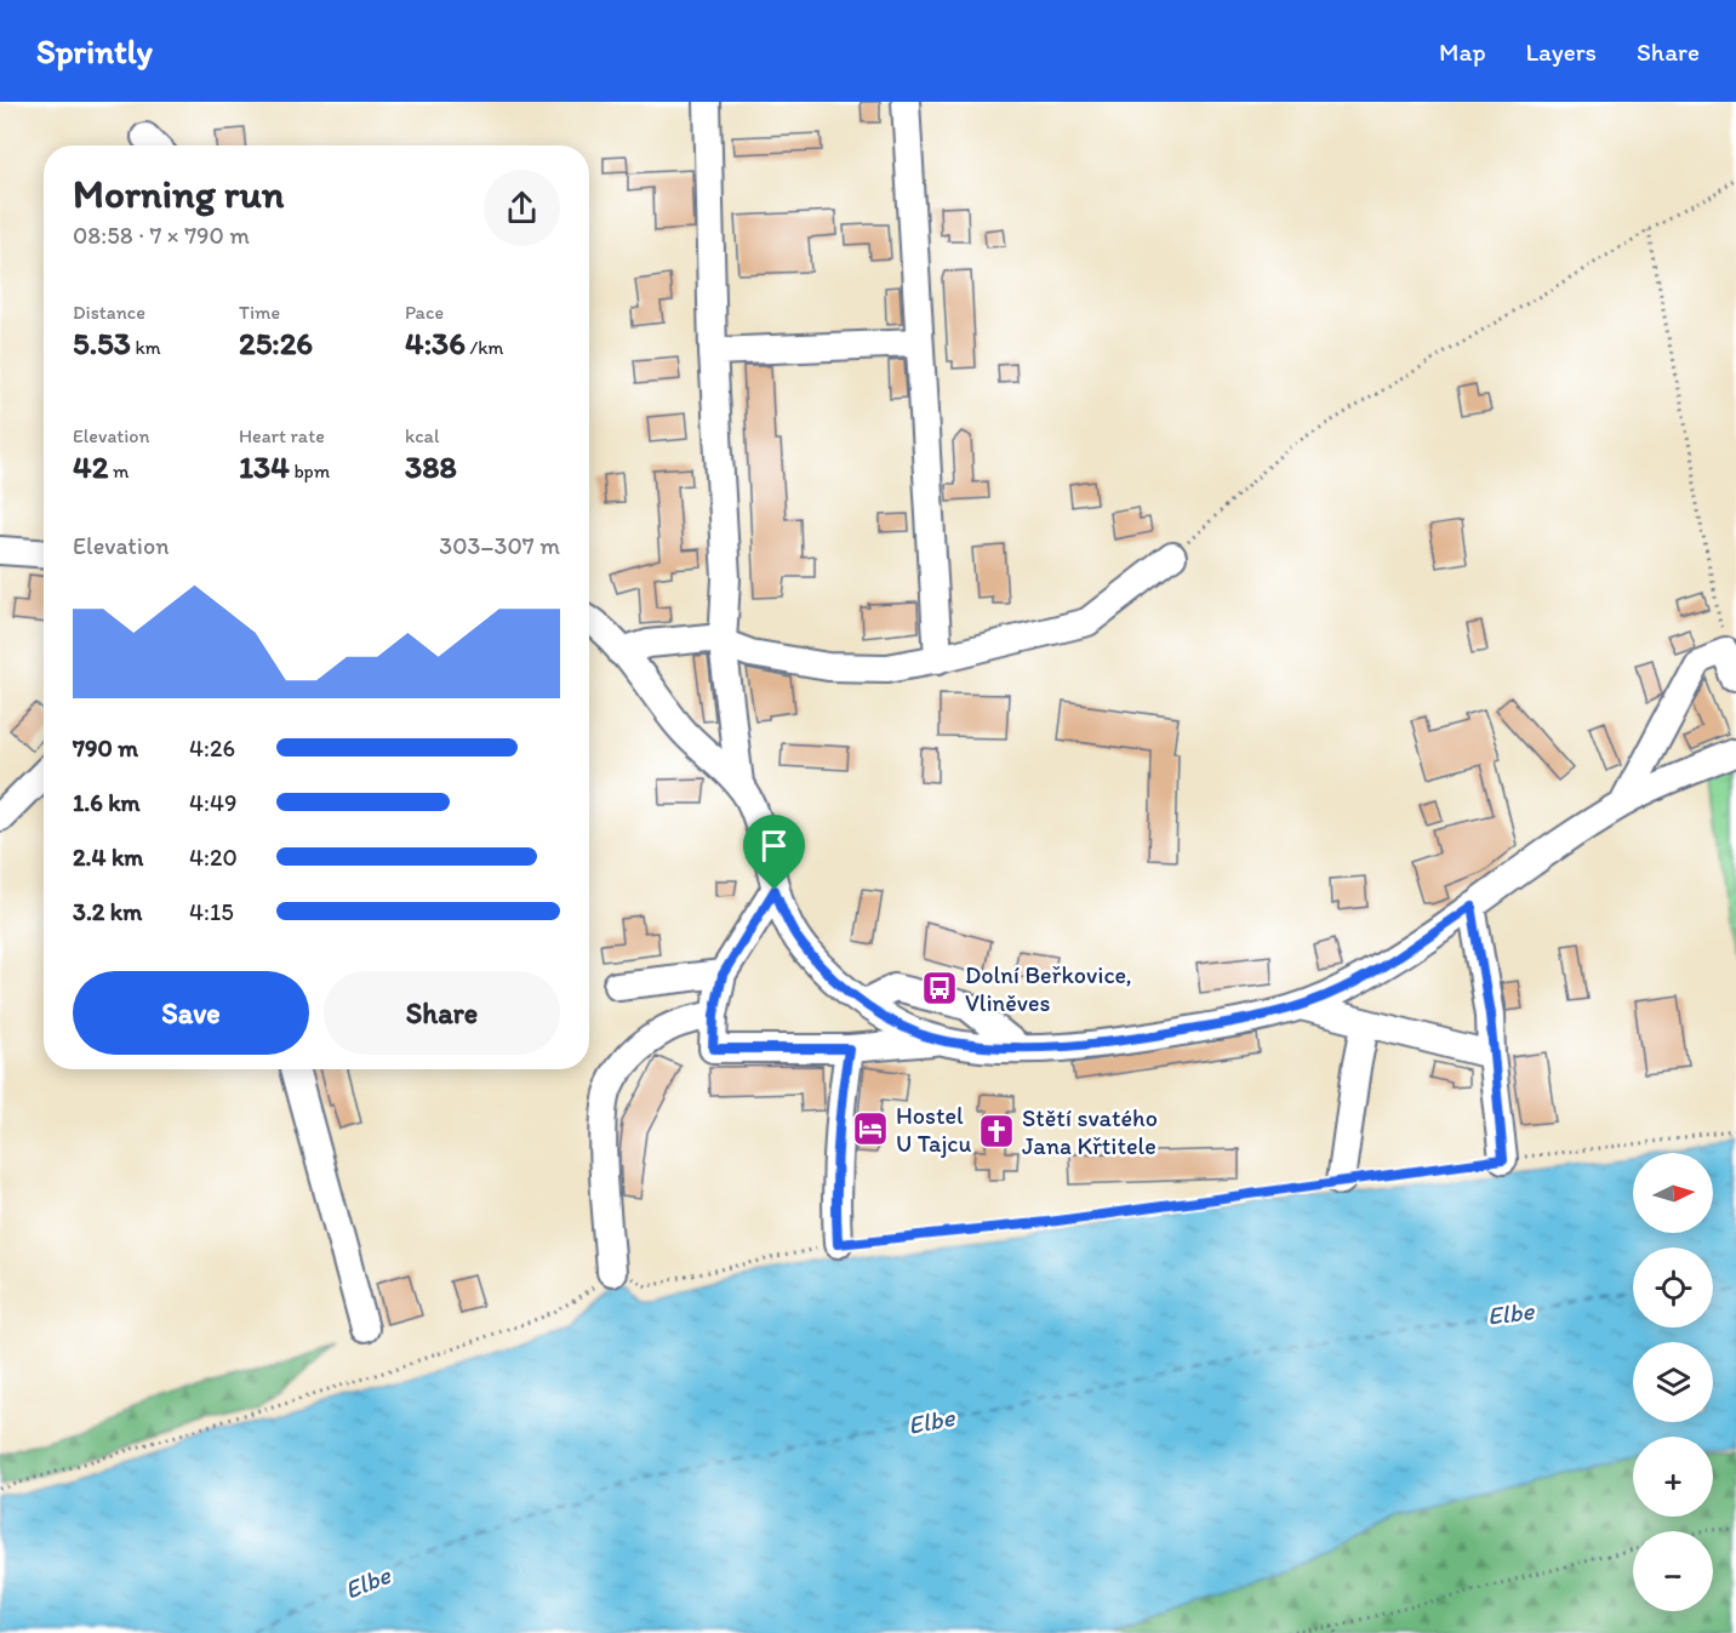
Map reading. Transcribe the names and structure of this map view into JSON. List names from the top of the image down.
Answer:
{
  "water": ["Elbe"],
  "places": {
    "bus stop": ["Dolní Beřkovice, Vliněves"],
    "hotel": ["Hostel U Tajcu"],
    "church": ["Stětí svatého Jana Křtitele"]
  },
  "north": "right",
  "page": {
    "header": "Sprintly",
    "nav": ["Map", "Layers", "Share"],
    "heading": ["Morning run", "08:58 · 7 × 790 m"],
    "stats": [
      ["Distance", "5.53 km"],
      ["Time", "25:26"],
      ["Pace", "4:36 /km"],
      ["Elevation", "42 m"],
      ["Heart rate", "134 bpm"],
      ["kcal", "388"]
    ],
    "chart": ["Elevation", "303–307 m"],
    "list": [
      {
        "name": "790 m",
        "note": "4:26"
      },
      {
        "name": "1.6 km",
        "note": "4:49"
      },
      {
        "name": "2.4 km",
        "note": "4:20"
      },
      {
        "name": "3.2 km",
        "note": "4:15"
      }
    ],
    "buttons": ["Save", "Share"],
    "map_buttons": ["+", "−"]
  }
}
